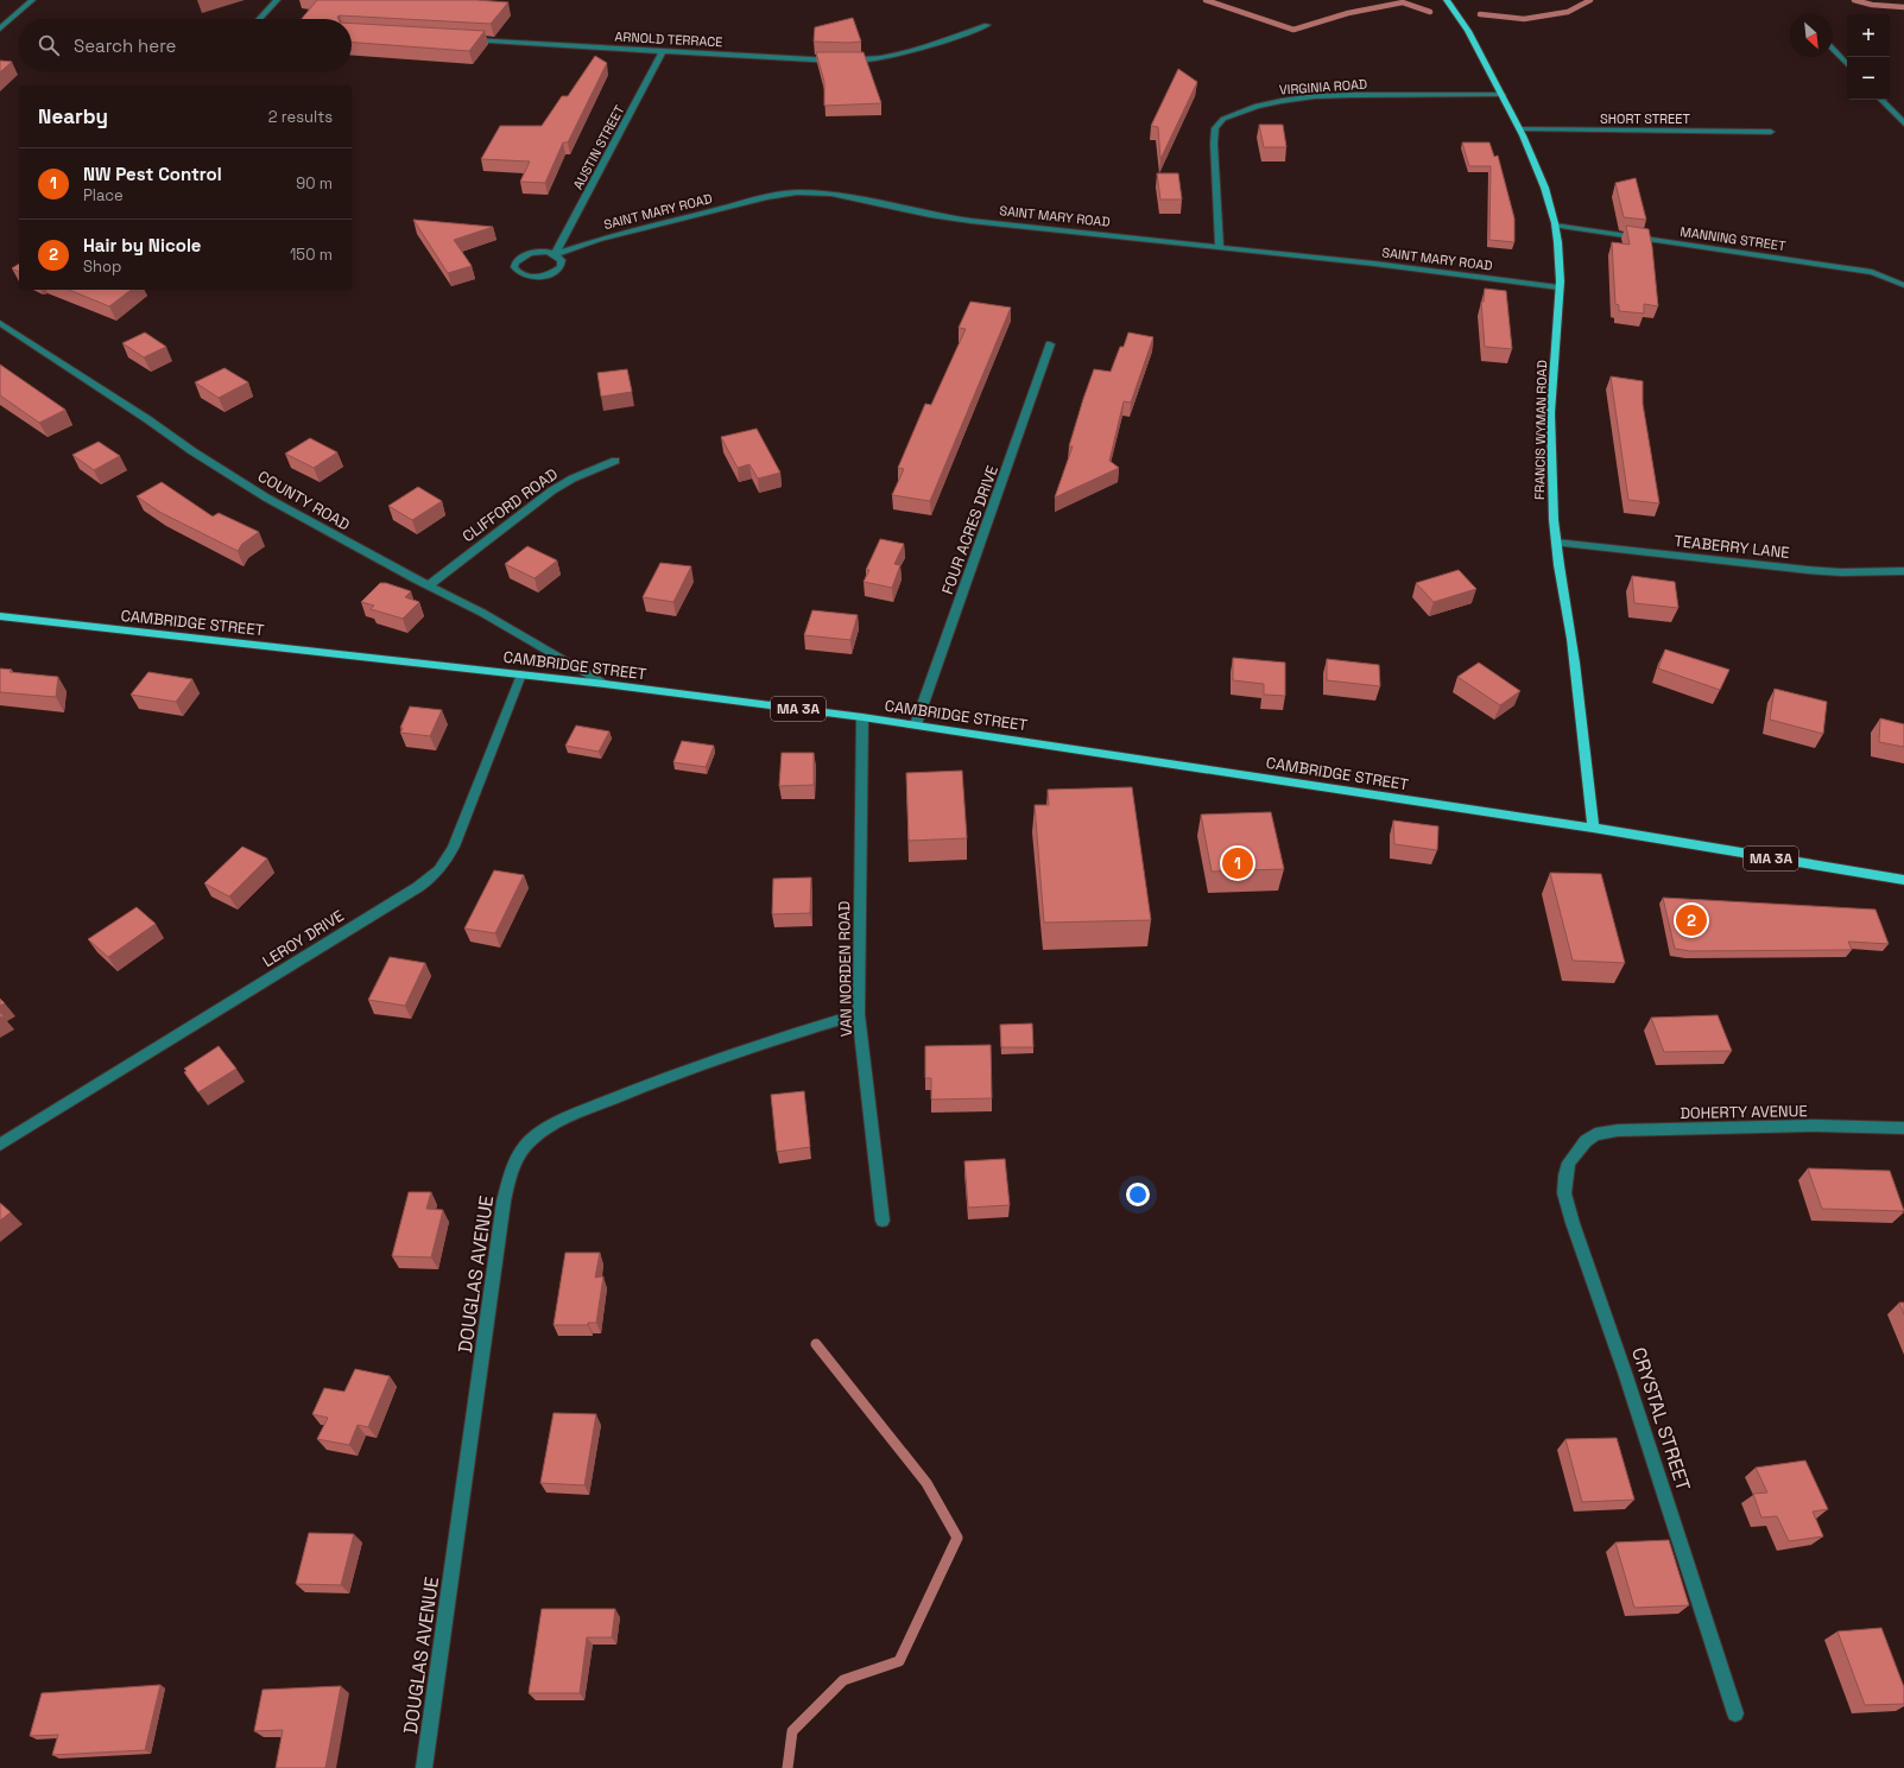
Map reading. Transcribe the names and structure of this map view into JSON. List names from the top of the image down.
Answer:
{
  "streets": {
    "main road": ["FRANCIS WYMAN ROAD", "CAMBRIDGE STREET", "MA 3A"],
    "street": [
      "ARNOLD TERRACE",
      "VIRGINIA ROAD",
      "SHORT STREET",
      "AUSTIN STREET",
      "SAINT MARY ROAD",
      "MANNING STREET",
      "COUNTY ROAD",
      "CLIFFORD ROAD",
      "FOUR ACRES DRIVE",
      "TEABERRY LANE",
      "LEROY DRIVE",
      "VAN NORDEN ROAD",
      "DOHERTY AVENUE",
      "DOUGLAS AVENUE",
      "CRYSTAL STREET"
    ]
  },
  "crossings": [
    ["ARNOLD TERRACE", "AUSTIN STREET"],
    ["VIRGINIA ROAD", "SAINT MARY ROAD"],
    ["VIRGINIA ROAD", "FRANCIS WYMAN ROAD"],
    ["SHORT STREET", "FRANCIS WYMAN ROAD"],
    ["AUSTIN STREET", "SAINT MARY ROAD"],
    ["SAINT MARY ROAD", "FRANCIS WYMAN ROAD"],
    ["MANNING STREET", "FRANCIS WYMAN ROAD"],
    ["FRANCIS WYMAN ROAD", "TEABERRY LANE"],
    ["FRANCIS WYMAN ROAD", "CAMBRIDGE STREET"],
    ["COUNTY ROAD", "CLIFFORD ROAD"],
    ["COUNTY ROAD", "CAMBRIDGE STREET"],
    ["FOUR ACRES DRIVE", "CAMBRIDGE STREET"],
    ["CAMBRIDGE STREET", "LEROY DRIVE"],
    ["CAMBRIDGE STREET", "VAN NORDEN ROAD"],
    ["VAN NORDEN ROAD", "DOUGLAS AVENUE"],
    ["DOHERTY AVENUE", "CRYSTAL STREET"]
  ],
  "north": "bottom right",
  "page": {
    "map_buttons": ["+", "−"],
    "search": "Search here",
    "heading": ["Nearby", "2 results"],
    "list": [
      {
        "mark": "1",
        "name": "NW Pest Control",
        "note": "Place",
        "value": "90 m"
      },
      {
        "mark": "2",
        "name": "Hair by Nicole",
        "note": "Shop",
        "value": "150 m"
      }
    ],
    "pins": ["1", "2"]
  }
}
